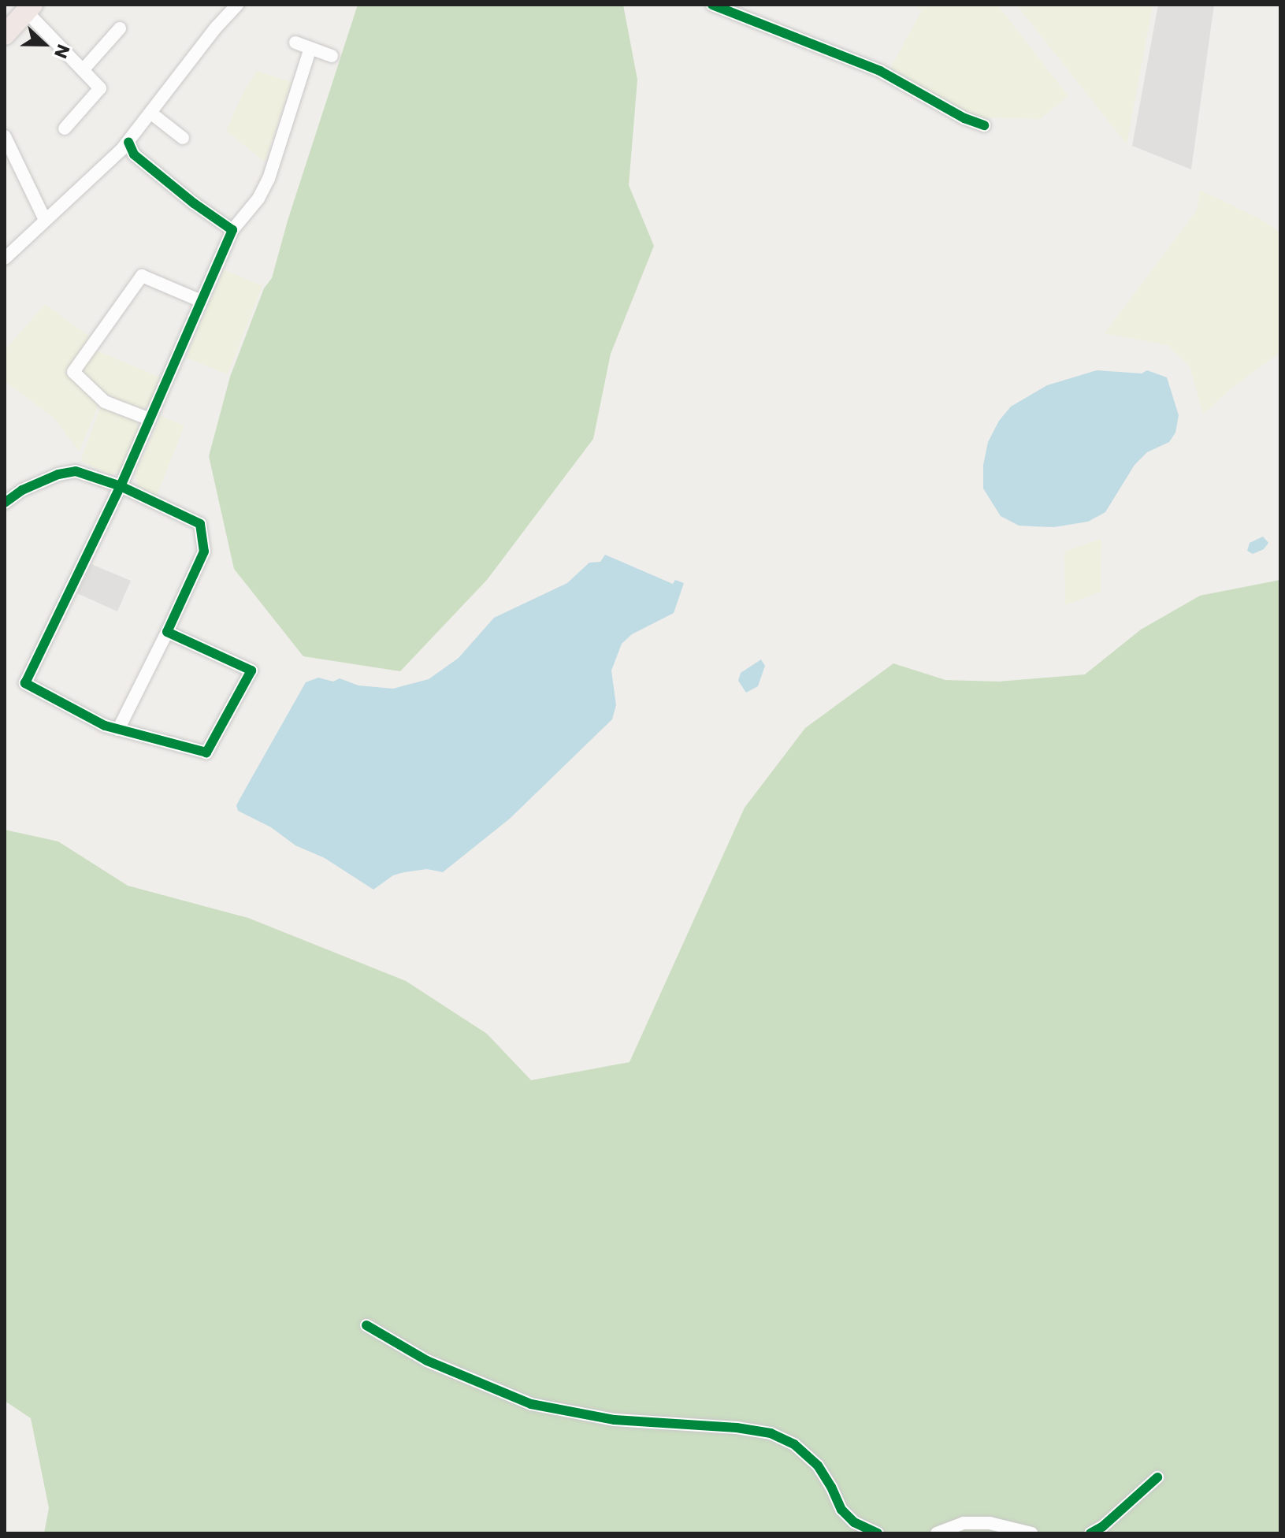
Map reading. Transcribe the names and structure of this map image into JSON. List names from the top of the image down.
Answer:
{
  "north": "right"
}
